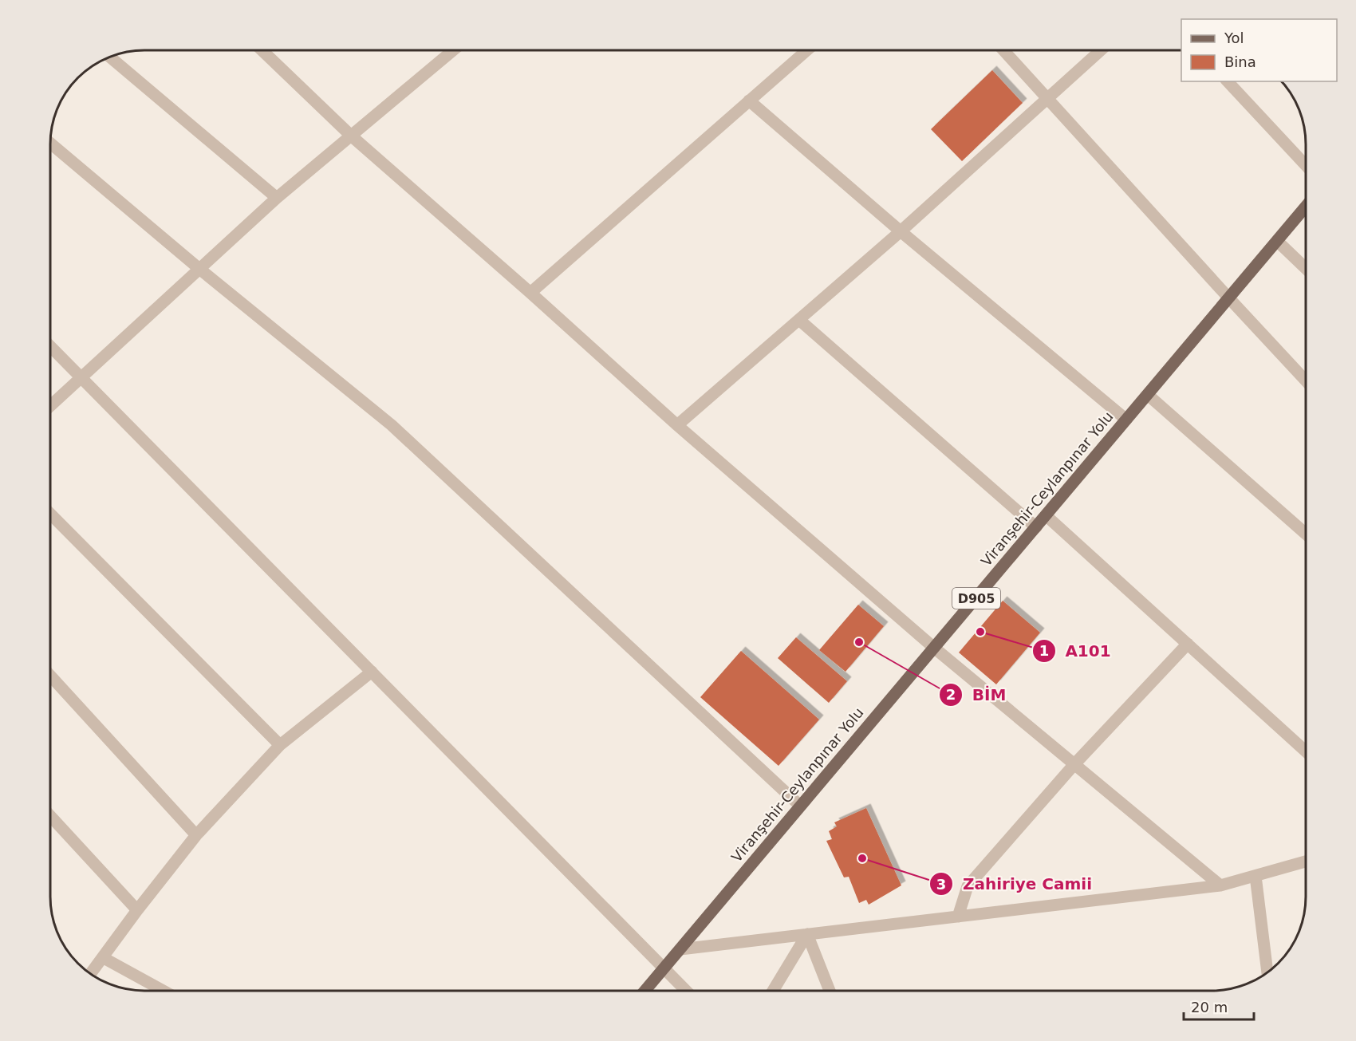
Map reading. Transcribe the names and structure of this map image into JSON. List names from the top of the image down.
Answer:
{
  "streets": {
    "main road": ["Viranşehir-Ceylanpınar Yolu", "D905"]
  },
  "places": ["A101", "BİM", "Zahiriye Camii"],
  "legend": ["Yol", "Bina"],
  "scale_bar": "20 m"
}
